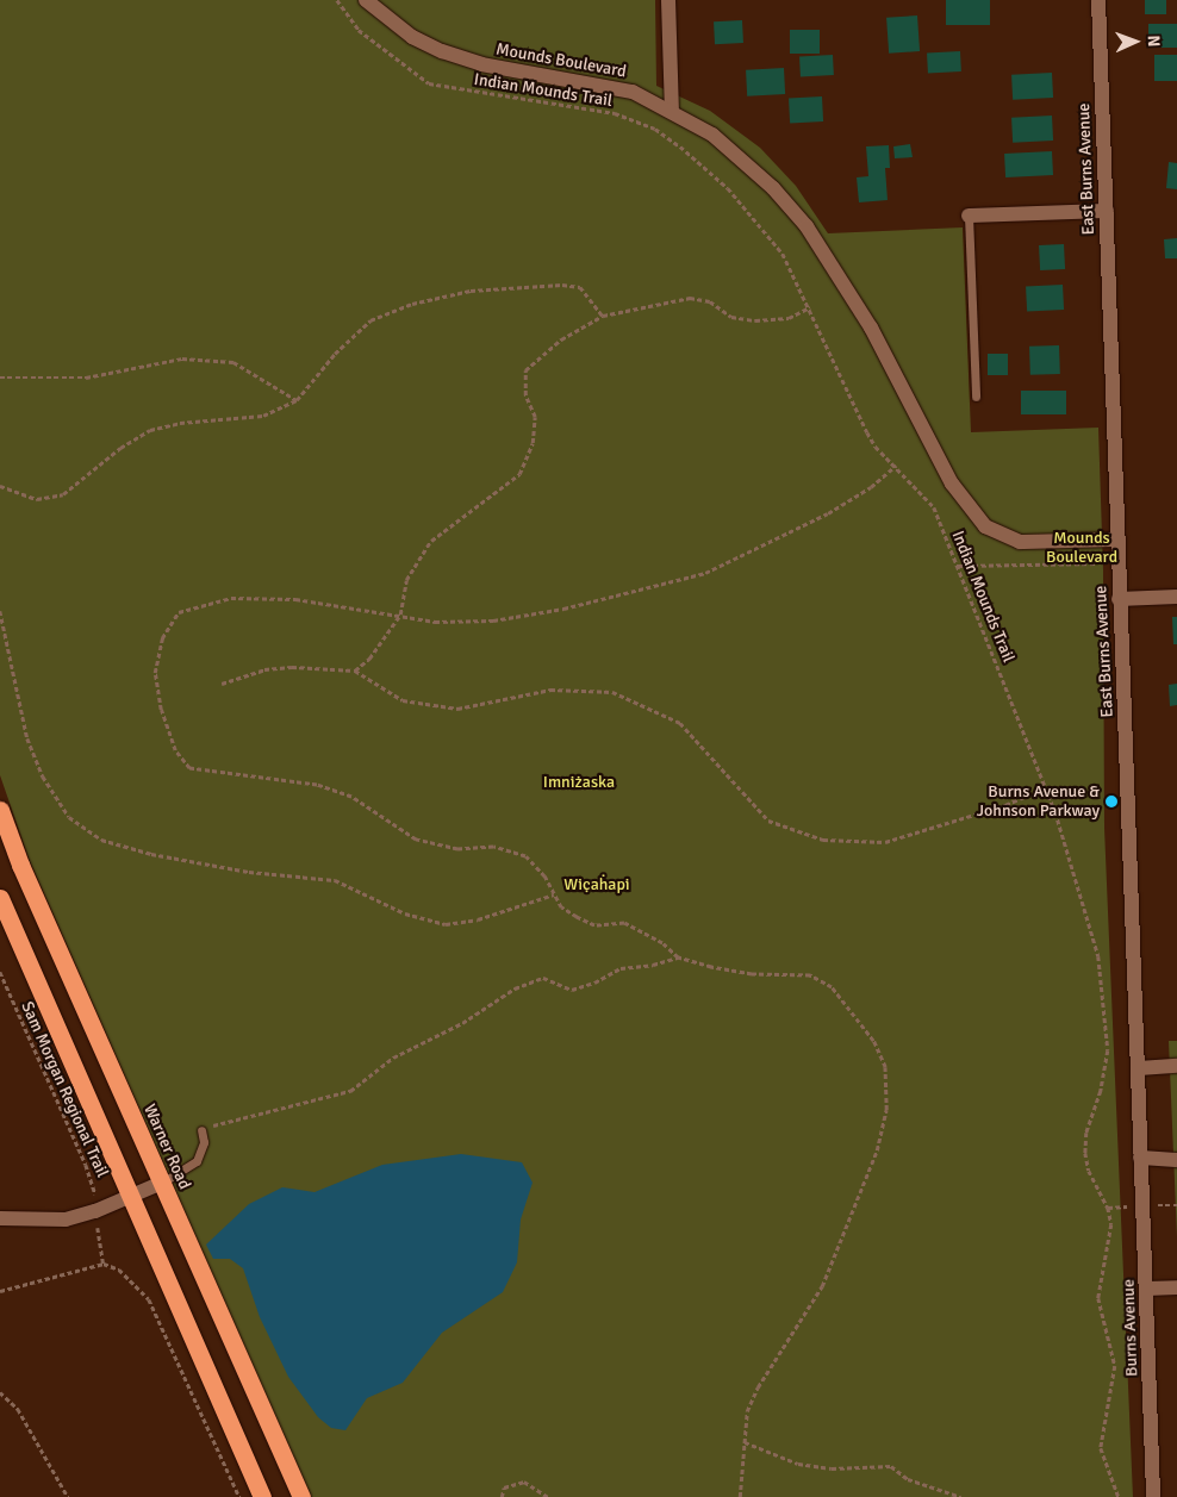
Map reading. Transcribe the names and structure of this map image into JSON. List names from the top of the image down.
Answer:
{
  "streets": {
    "highway": ["Warner Road"],
    "street": ["Mounds Boulevard", "East Burns Avenue", "Burns Avenue"],
    "path": ["Indian Mounds Trail", "Sam Morgan Regional Trail"]
  },
  "crossings": [
    ["Mounds Boulevard", "East Burns Avenue"],
    ["East Burns Avenue", "Burns Avenue"]
  ],
  "parks": ["Mounds Boulevard", "Imniżaska", "Wic̣aḣapi"],
  "places": ["Burns Avenue & Johnson Parkway"],
  "north": "right"
}
